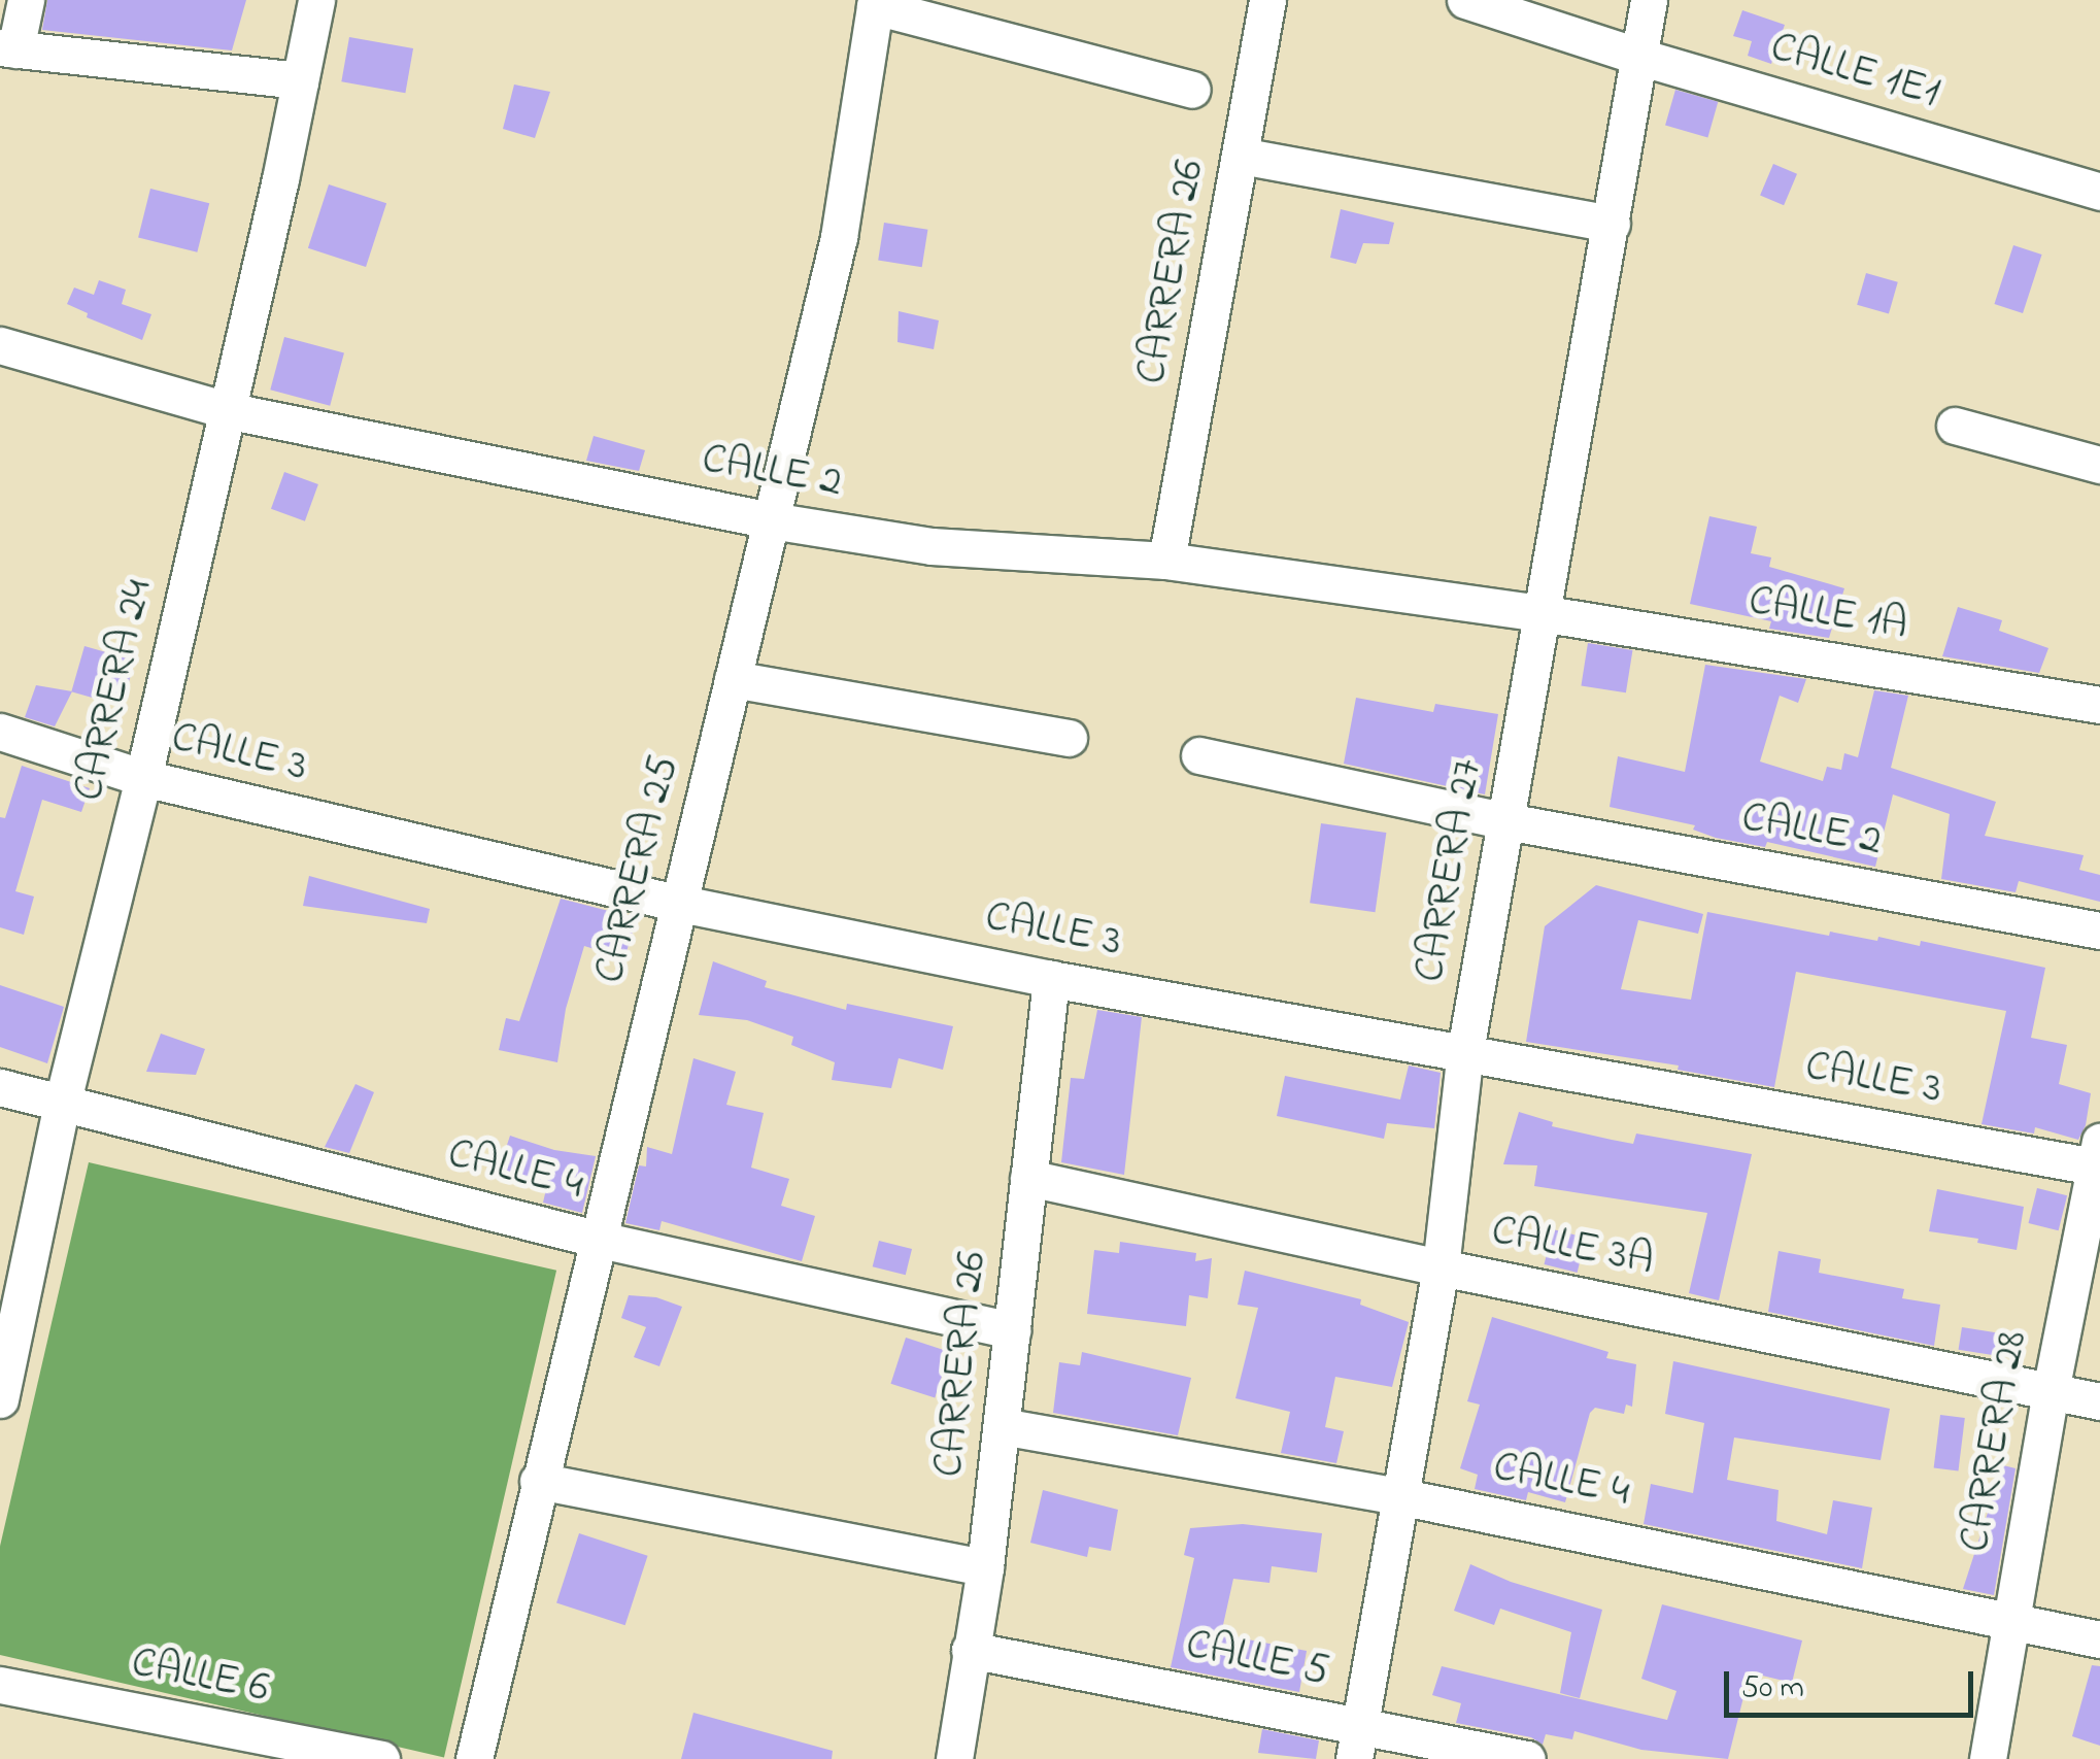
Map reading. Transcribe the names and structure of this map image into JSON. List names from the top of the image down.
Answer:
{
  "streets": {
    "street": [
      "CALLE 1E1",
      "CARRERA 26",
      "CALLE 2",
      "CALLE 1A",
      "CARRERA 24",
      "CALLE 3",
      "CARRERA 25",
      "CARRERA 27",
      "CALLE 4",
      "CALLE 3A",
      "CARRERA 28",
      "CALLE 5",
      "CALLE 6"
    ]
  },
  "crossings": [
    ["CALLE 1E1", "CARRERA 27"],
    ["CARRERA 26", "CALLE 2"],
    ["CARRERA 26", "CALLE 3"],
    ["CARRERA 26", "CALLE 4"],
    ["CARRERA 26", "CALLE 3A"],
    ["CARRERA 26", "CALLE 5"],
    ["CALLE 2", "CALLE 1A"],
    ["CALLE 2", "CARRERA 24"],
    ["CALLE 2", "CARRERA 25"],
    ["CALLE 2", "CARRERA 27"],
    ["CALLE 1A", "CARRERA 27"],
    ["CARRERA 24", "CALLE 3"],
    ["CARRERA 24", "CALLE 4"],
    ["CALLE 3", "CARRERA 25"],
    ["CALLE 3", "CARRERA 27"],
    ["CALLE 3", "CARRERA 28"],
    ["CARRERA 25", "CALLE 4"],
    ["CARRERA 27", "CALLE 4"],
    ["CARRERA 27", "CALLE 3A"],
    ["CARRERA 27", "CALLE 5"],
    ["CALLE 4", "CARRERA 28"],
    ["CALLE 3A", "CARRERA 28"]
  ],
  "scale_bar": "50 m"
}
